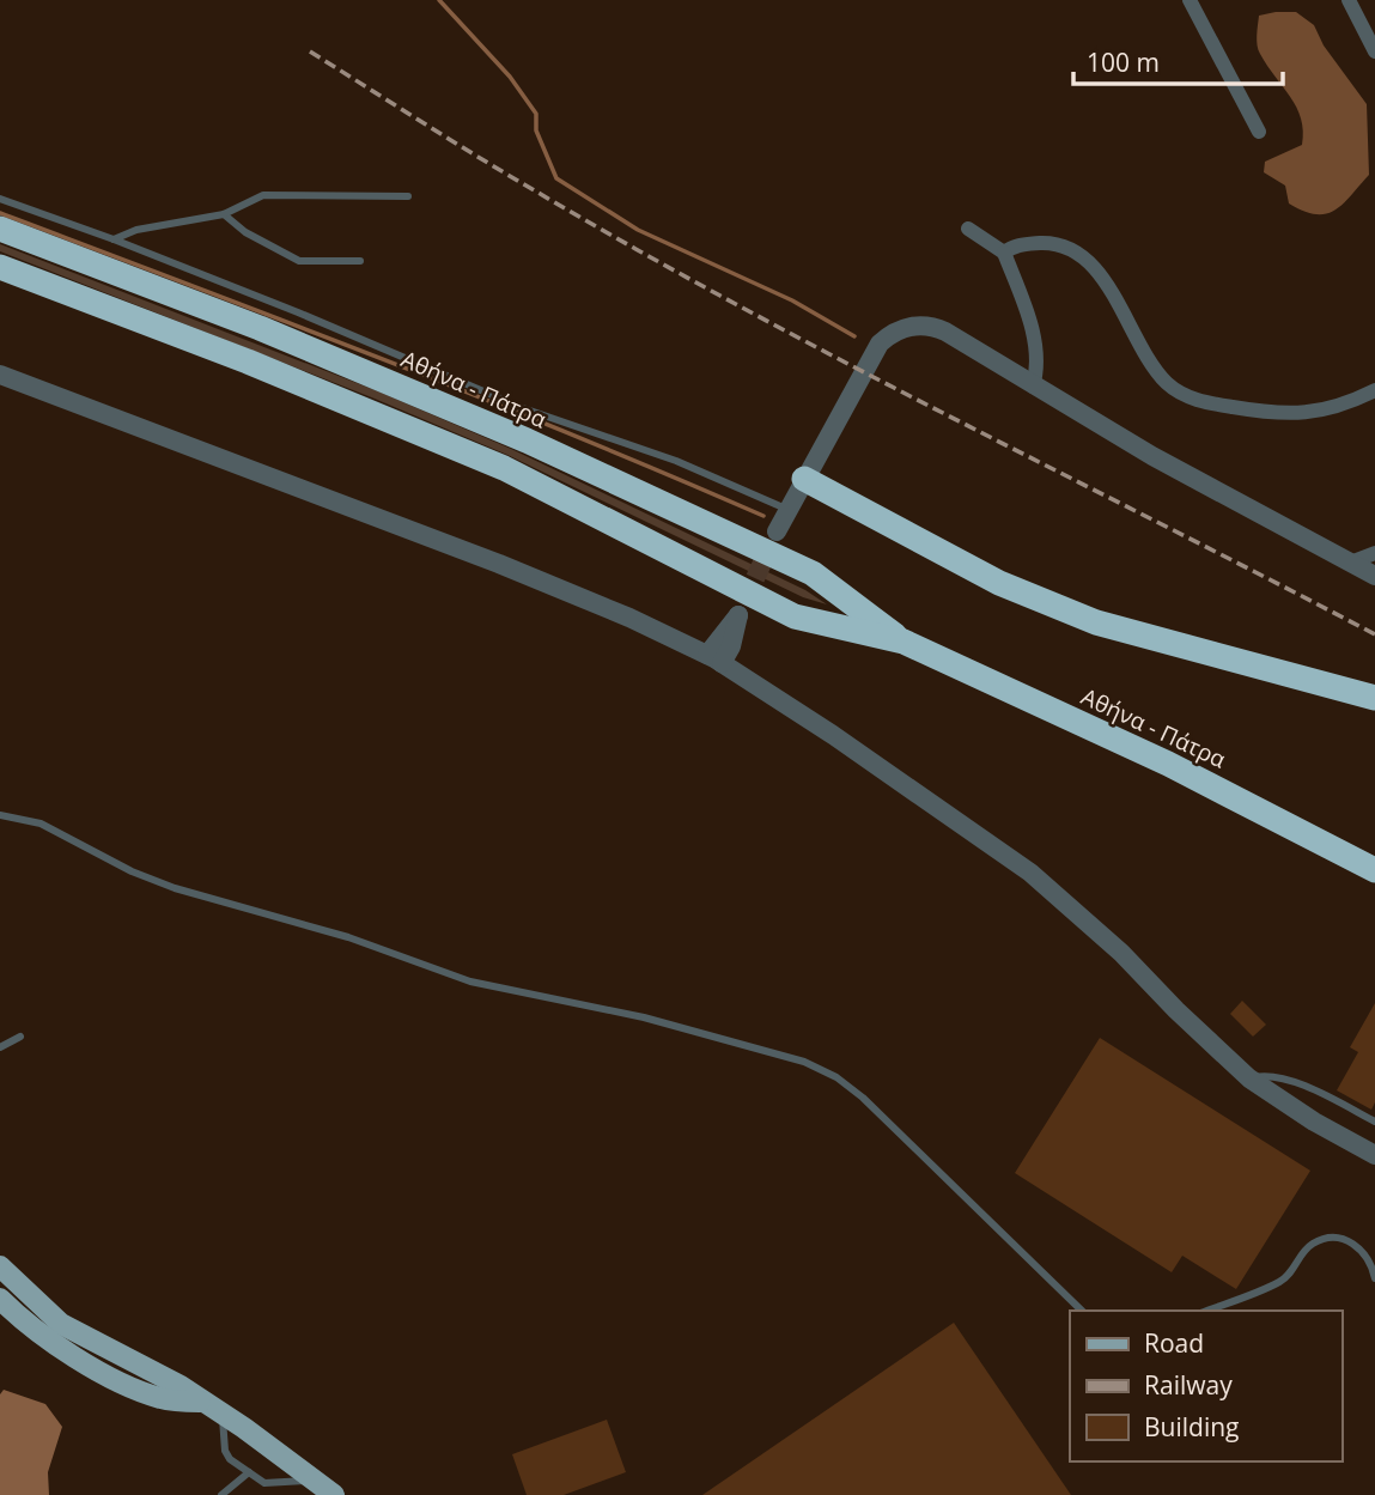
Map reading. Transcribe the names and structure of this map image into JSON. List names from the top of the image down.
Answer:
{
  "streets": {
    "highway": ["Αθήνα - Πάτρα"]
  },
  "legend": ["Road", "Railway", "Building"],
  "scale_bar": "100 m"
}
